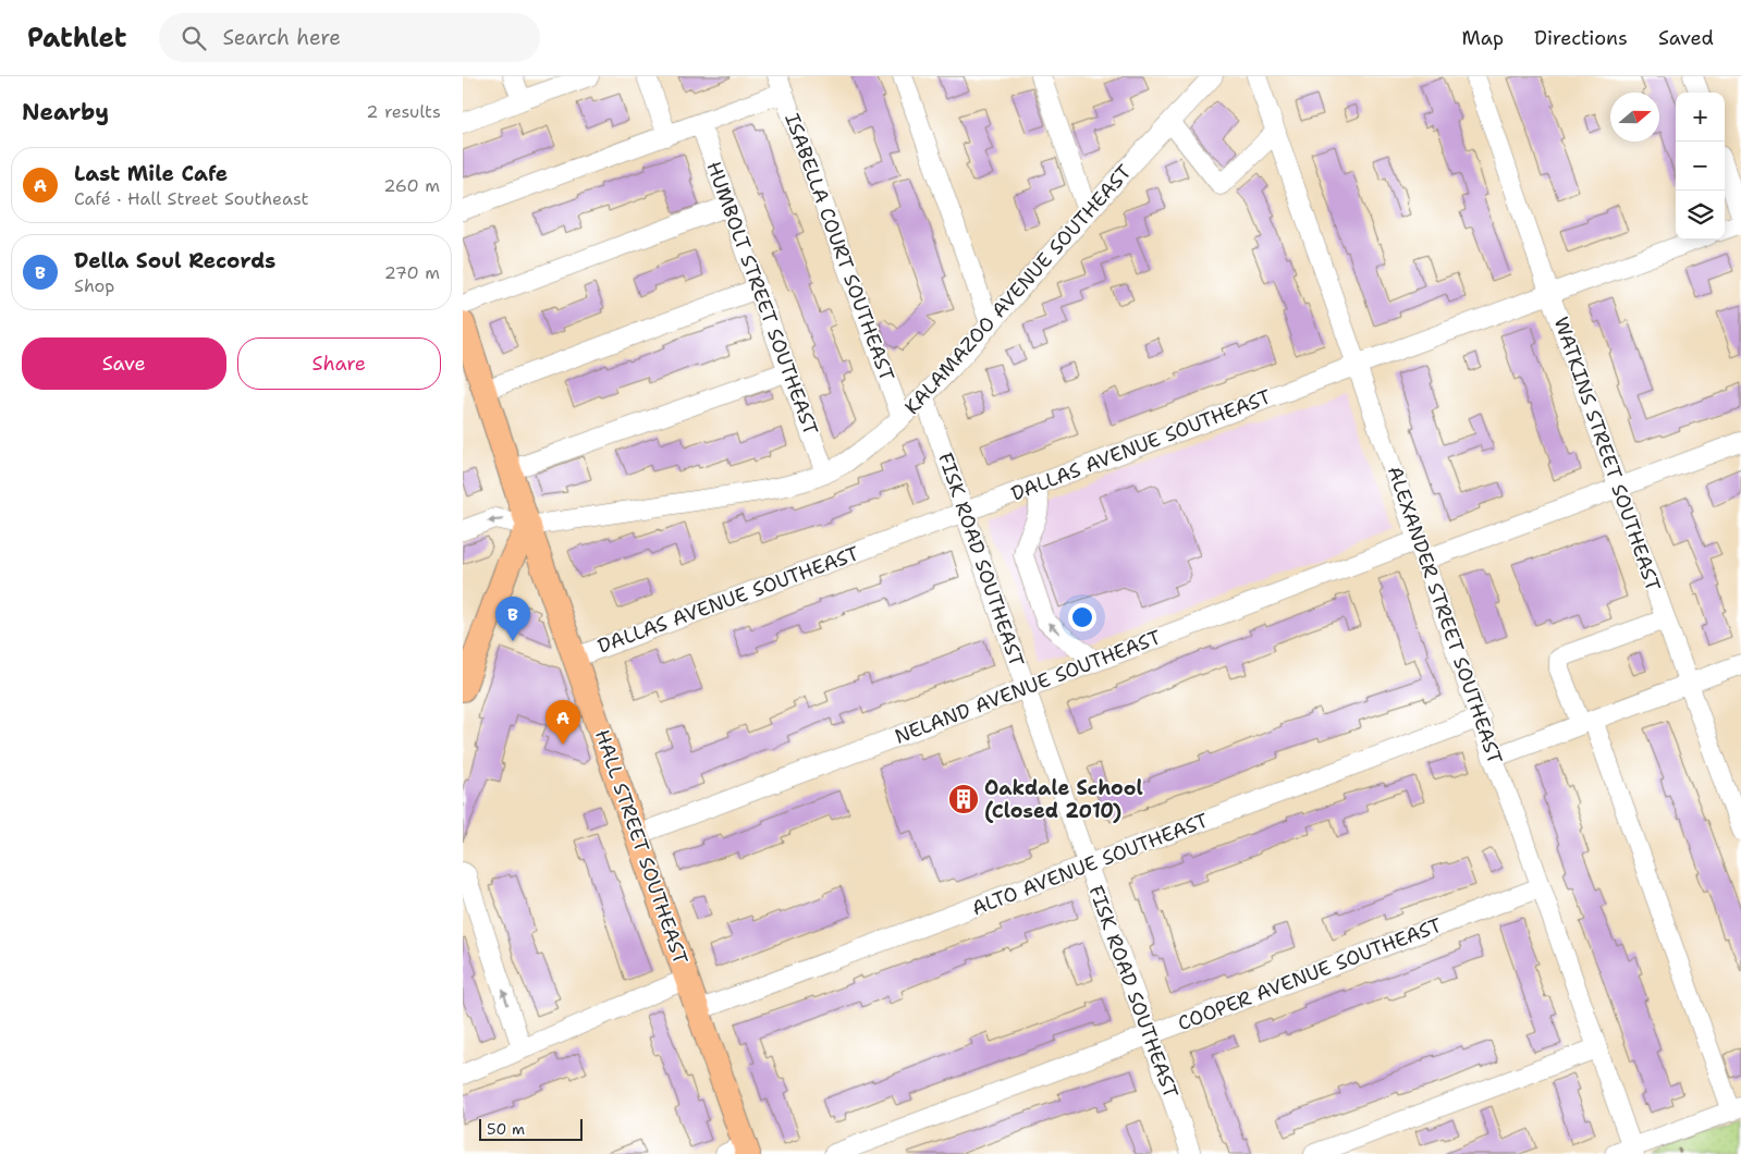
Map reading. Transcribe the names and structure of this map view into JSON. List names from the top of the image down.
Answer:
{
  "streets": {
    "main road": ["HALL STREET SOUTHEAST"],
    "street": [
      "ISABELLA COURT SOUTHEAST",
      "KALAMAZOO AVENUE SOUTHEAST",
      "HUMBOLT STREET SOUTHEAST",
      "DALLAS AVENUE SOUTHEAST",
      "WATKINS STREET SOUTHEAST",
      "FISK ROAD SOUTHEAST",
      "ALEXANDER STREET SOUTHEAST",
      "NELAND AVENUE SOUTHEAST",
      "ALTO AVENUE SOUTHEAST",
      "COOPER AVENUE SOUTHEAST"
    ]
  },
  "crossings": [
    ["ISABELLA COURT SOUTHEAST", "KALAMAZOO AVENUE SOUTHEAST"],
    ["KALAMAZOO AVENUE SOUTHEAST", "HUMBOLT STREET SOUTHEAST"],
    ["KALAMAZOO AVENUE SOUTHEAST", "FISK ROAD SOUTHEAST"],
    ["KALAMAZOO AVENUE SOUTHEAST", "HALL STREET SOUTHEAST"],
    ["DALLAS AVENUE SOUTHEAST", "WATKINS STREET SOUTHEAST"],
    ["DALLAS AVENUE SOUTHEAST", "FISK ROAD SOUTHEAST"],
    ["DALLAS AVENUE SOUTHEAST", "ALEXANDER STREET SOUTHEAST"],
    ["DALLAS AVENUE SOUTHEAST", "HALL STREET SOUTHEAST"],
    ["FISK ROAD SOUTHEAST", "NELAND AVENUE SOUTHEAST"],
    ["FISK ROAD SOUTHEAST", "ALTO AVENUE SOUTHEAST"],
    ["FISK ROAD SOUTHEAST", "COOPER AVENUE SOUTHEAST"],
    ["ALEXANDER STREET SOUTHEAST", "NELAND AVENUE SOUTHEAST"],
    ["ALEXANDER STREET SOUTHEAST", "ALTO AVENUE SOUTHEAST"],
    ["ALEXANDER STREET SOUTHEAST", "COOPER AVENUE SOUTHEAST"],
    ["NELAND AVENUE SOUTHEAST", "HALL STREET SOUTHEAST"],
    ["HALL STREET SOUTHEAST", "ALTO AVENUE SOUTHEAST"]
  ],
  "places": {
    "building": ["Oakdale School (Closed 2010)"]
  },
  "scale_bar": "50 m",
  "north": "right",
  "page": {
    "header": "Pathlet",
    "search": "Search here",
    "nav": ["Map", "Directions", "Saved"],
    "heading": ["Nearby", "2 results"],
    "map_buttons": ["+", "−"],
    "list": [
      {
        "mark": "A",
        "name": "Last Mile Cafe",
        "note": "Café · Hall Street Southeast",
        "value": "260 m"
      },
      {
        "mark": "B",
        "name": "Della Soul Records",
        "note": "Shop",
        "value": "270 m"
      }
    ],
    "buttons": ["Save", "Share"],
    "pins": ["B", "A"],
    "scale": "50 m"
  }
}
